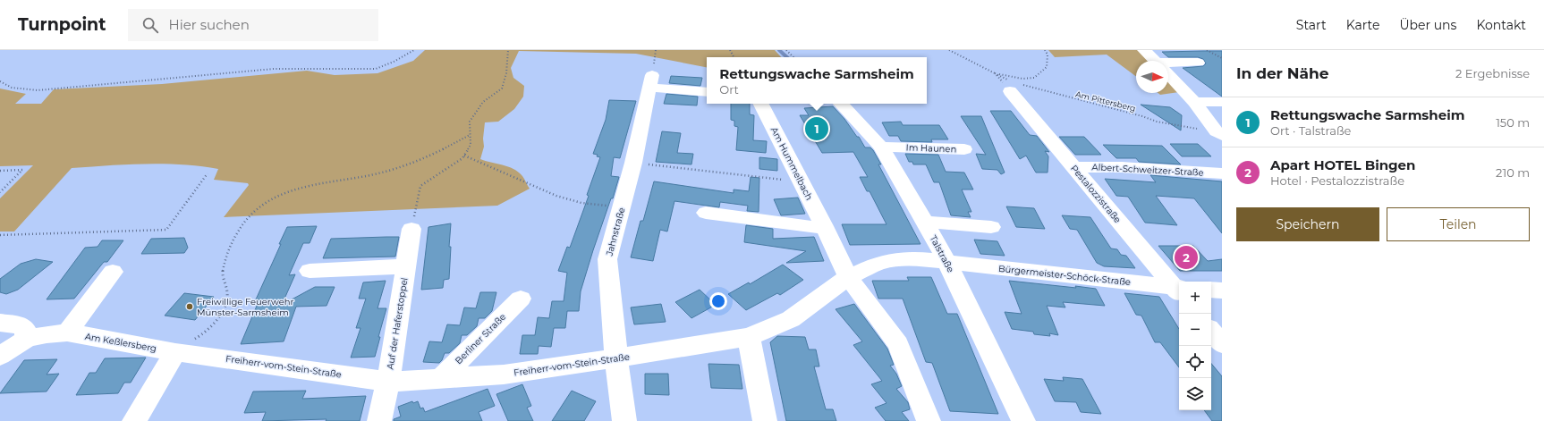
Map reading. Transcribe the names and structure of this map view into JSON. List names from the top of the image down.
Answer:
{
  "streets": {
    "street": [
      "Im Haunen",
      "Am Hummelbach",
      "Albert-Schweitzer-Straße",
      "Pestalozzistraße",
      "Jahnstraße",
      "Talstraße",
      "Bürgermeister-Schöck-Straße",
      "Auf der Haferstoppel",
      "Berliner Straße",
      "Am Keßlersberg",
      "Freiherr-vom-Stein-Straße"
    ],
    "path": ["Am Pittersberg"]
  },
  "crossings": [
    ["Am Pittersberg", "Pestalozzistraße"],
    ["Im Haunen", "Talstraße"],
    ["Am Hummelbach", "Freiherr-vom-Stein-Straße"],
    ["Albert-Schweitzer-Straße", "Pestalozzistraße"],
    ["Pestalozzistraße", "Bürgermeister-Schöck-Straße"],
    ["Jahnstraße", "Freiherr-vom-Stein-Straße"],
    ["Talstraße", "Bürgermeister-Schöck-Straße"],
    ["Talstraße", "Freiherr-vom-Stein-Straße"],
    ["Bürgermeister-Schöck-Straße", "Freiherr-vom-Stein-Straße"],
    ["Auf der Haferstoppel", "Freiherr-vom-Stein-Straße"],
    ["Berliner Straße", "Freiherr-vom-Stein-Straße"],
    ["Am Keßlersberg", "Freiherr-vom-Stein-Straße"]
  ],
  "places": ["Freiwillige Feuerwehr Münster-Sarmsheim"],
  "north": "right",
  "page": {
    "header": "Turnpoint",
    "search": "Hier suchen",
    "nav": [
      "Start",
      "Karte",
      "Über uns",
      "Kontakt"
    ],
    "heading": ["In der Nähe", "2 Ergebnisse"],
    "popup": ["Rettungswache Sarmsheim", "Ort"],
    "list": [
      {
        "mark": "1",
        "name": "Rettungswache Sarmsheim",
        "note": "Ort · Talstraße",
        "value": "150 m"
      },
      {
        "mark": "2",
        "name": "Apart HOTEL Bingen",
        "note": "Hotel · Pestalozzistraße",
        "value": "210 m"
      }
    ],
    "pins": ["1", "2"],
    "buttons": ["Speichern", "Teilen"],
    "map_buttons": ["+", "−"]
  }
}
